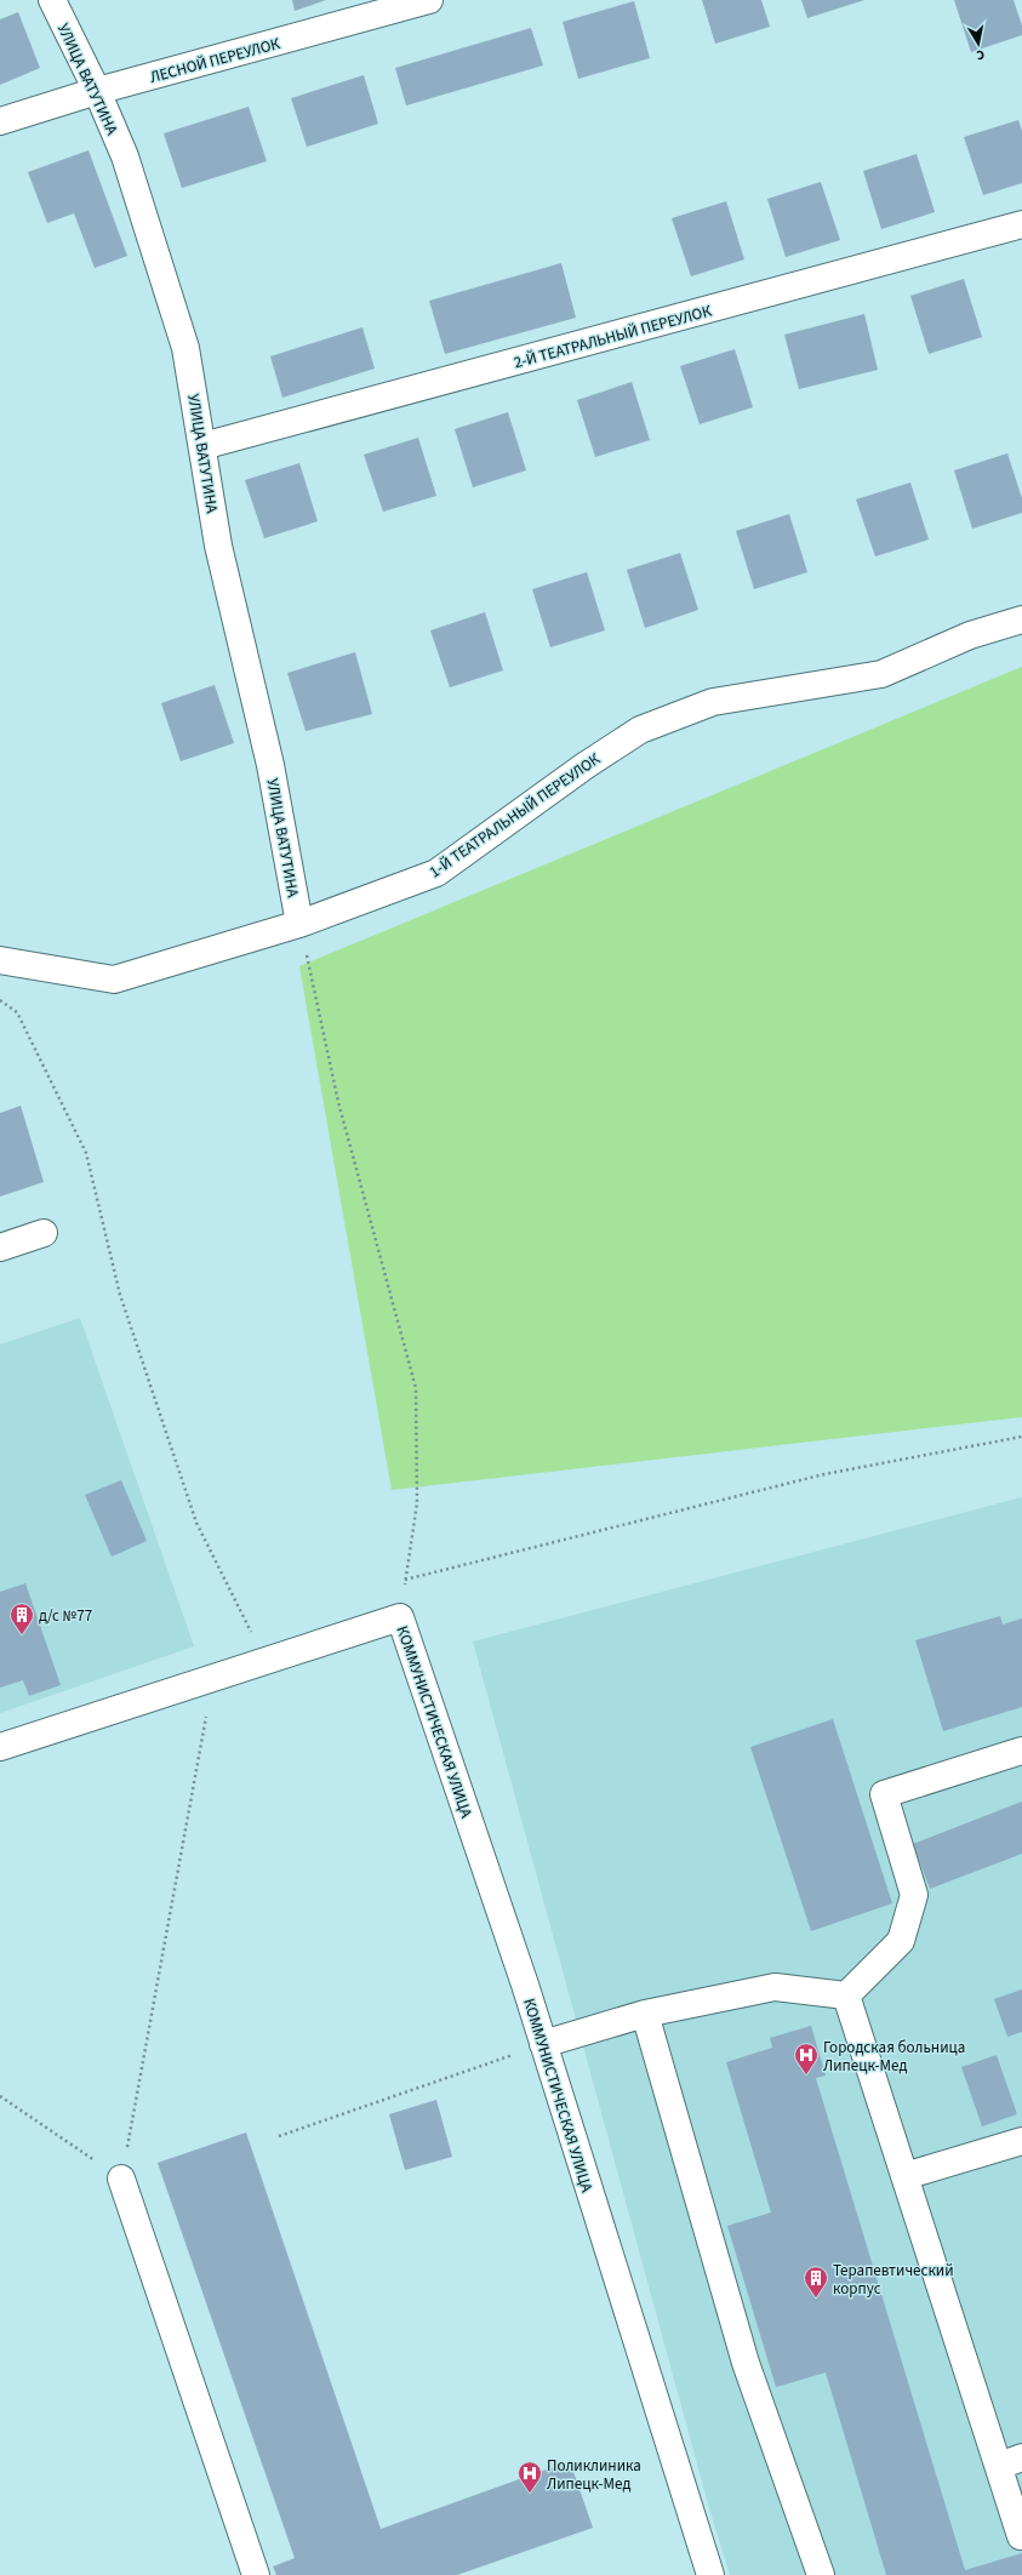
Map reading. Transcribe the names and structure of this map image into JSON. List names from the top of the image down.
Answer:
{
  "streets": {
    "street": [
      "ЛЕСНОЙ ПЕРЕУЛОК",
      "УЛИЦА ВАТУТИНА",
      "2-Й ТЕАТРАЛЬНЫЙ ПЕРЕУЛОК",
      "1-Й ТЕАТРАЛЬНЫЙ ПЕРЕУЛОК",
      "КОММУНИСТИЧЕСКАЯ УЛИЦА"
    ]
  },
  "crossings": [
    ["ЛЕСНОЙ ПЕРЕУЛОК", "УЛИЦА ВАТУТИНА"],
    ["УЛИЦА ВАТУТИНА", "2-Й ТЕАТРАЛЬНЫЙ ПЕРЕУЛОК"],
    ["УЛИЦА ВАТУТИНА", "1-Й ТЕАТРАЛЬНЫЙ ПЕРЕУЛОК"]
  ],
  "places": {
    "building": ["д/с №77", "Терапевтический корпус"],
    "hospital": ["Городская больница Липецк-Мед", "Поликлиника Липецк-Мед"]
  },
  "north": "bottom"
}
